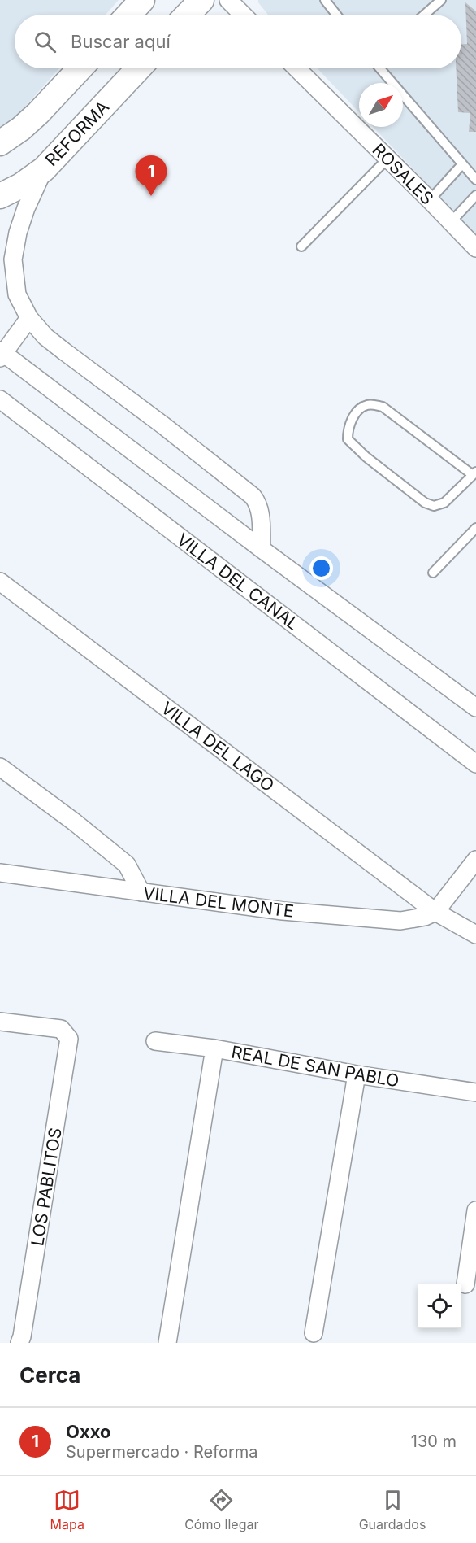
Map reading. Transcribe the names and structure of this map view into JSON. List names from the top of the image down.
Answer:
{
  "streets": {
    "main road": ["REFORMA"],
    "street": [
      "ROSALES",
      "VILLA DEL CANAL",
      "VILLA DEL LAGO",
      "VILLA DEL MONTE",
      "REAL DE SAN PABLO",
      "LOS PABLITOS"
    ]
  },
  "crossings": [
    ["VILLA DEL LAGO", "VILLA DEL MONTE"]
  ],
  "north": "top right",
  "page": {
    "search": "Buscar aquí",
    "pins": "1",
    "heading": "Cerca",
    "list": [
      {
        "mark": "1",
        "name": "Oxxo",
        "note": "Supermercado · Reforma",
        "value": "130 m"
      }
    ],
    "nav": ["Mapa", "Cómo llegar", "Guardados"]
  }
}
